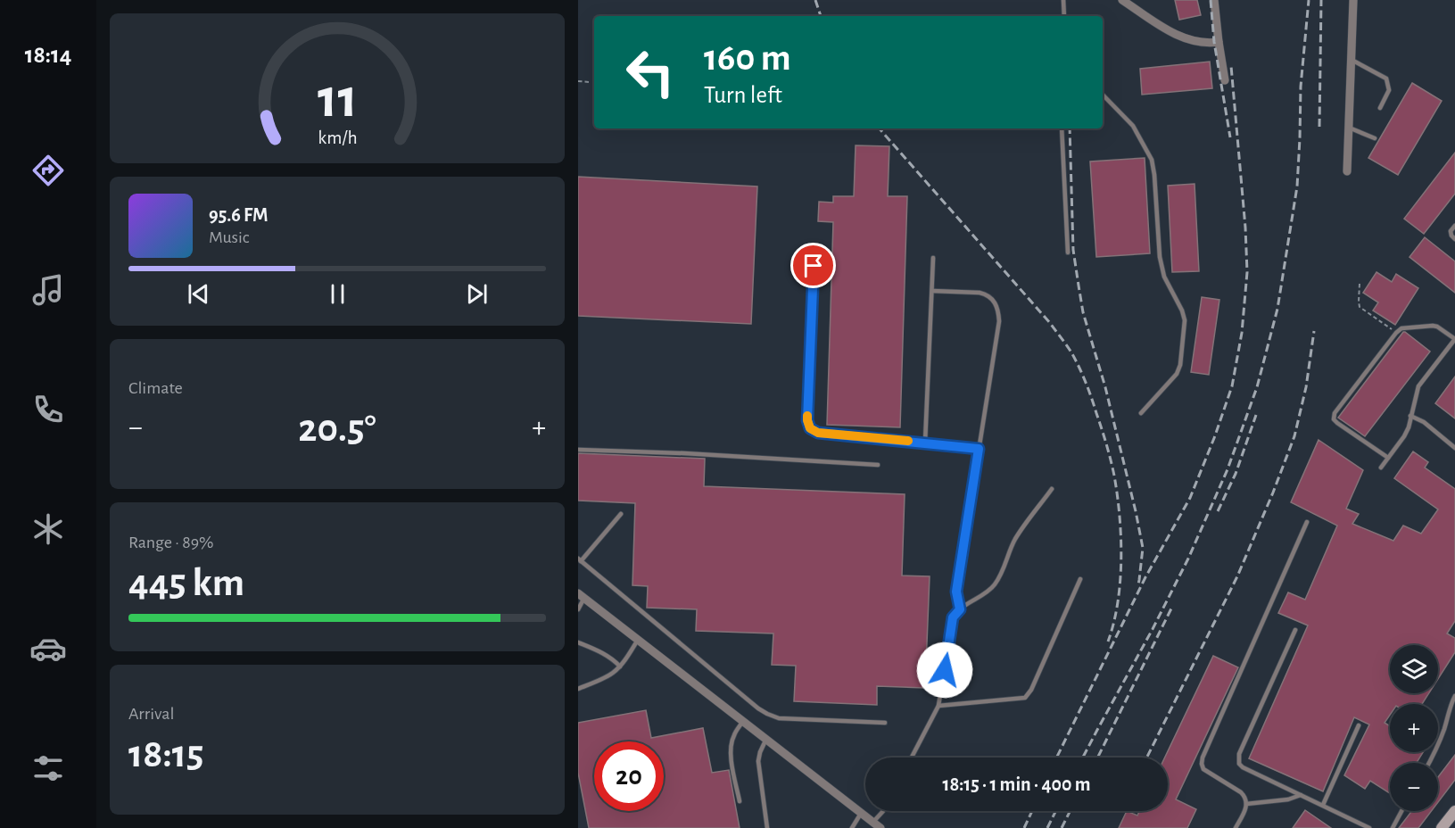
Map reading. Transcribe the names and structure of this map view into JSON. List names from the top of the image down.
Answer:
{
  "page": {
    "tabs": "18:14",
    "turn": ["160 m", "Turn left"],
    "song": ["95.6 FM", "Music"],
    "tile": [
      "Climate",
      ["Range · 89%", "445 km"],
      ["Arrival", "18:15"]
    ],
    "heat": ["−", "20.5°", "+"],
    "map_buttons": ["+", "−"],
    "limit": "20",
    "trip": "18:15 · 1 min · 400 m",
    "gauge": ["11", "km/h"]
  }
}
